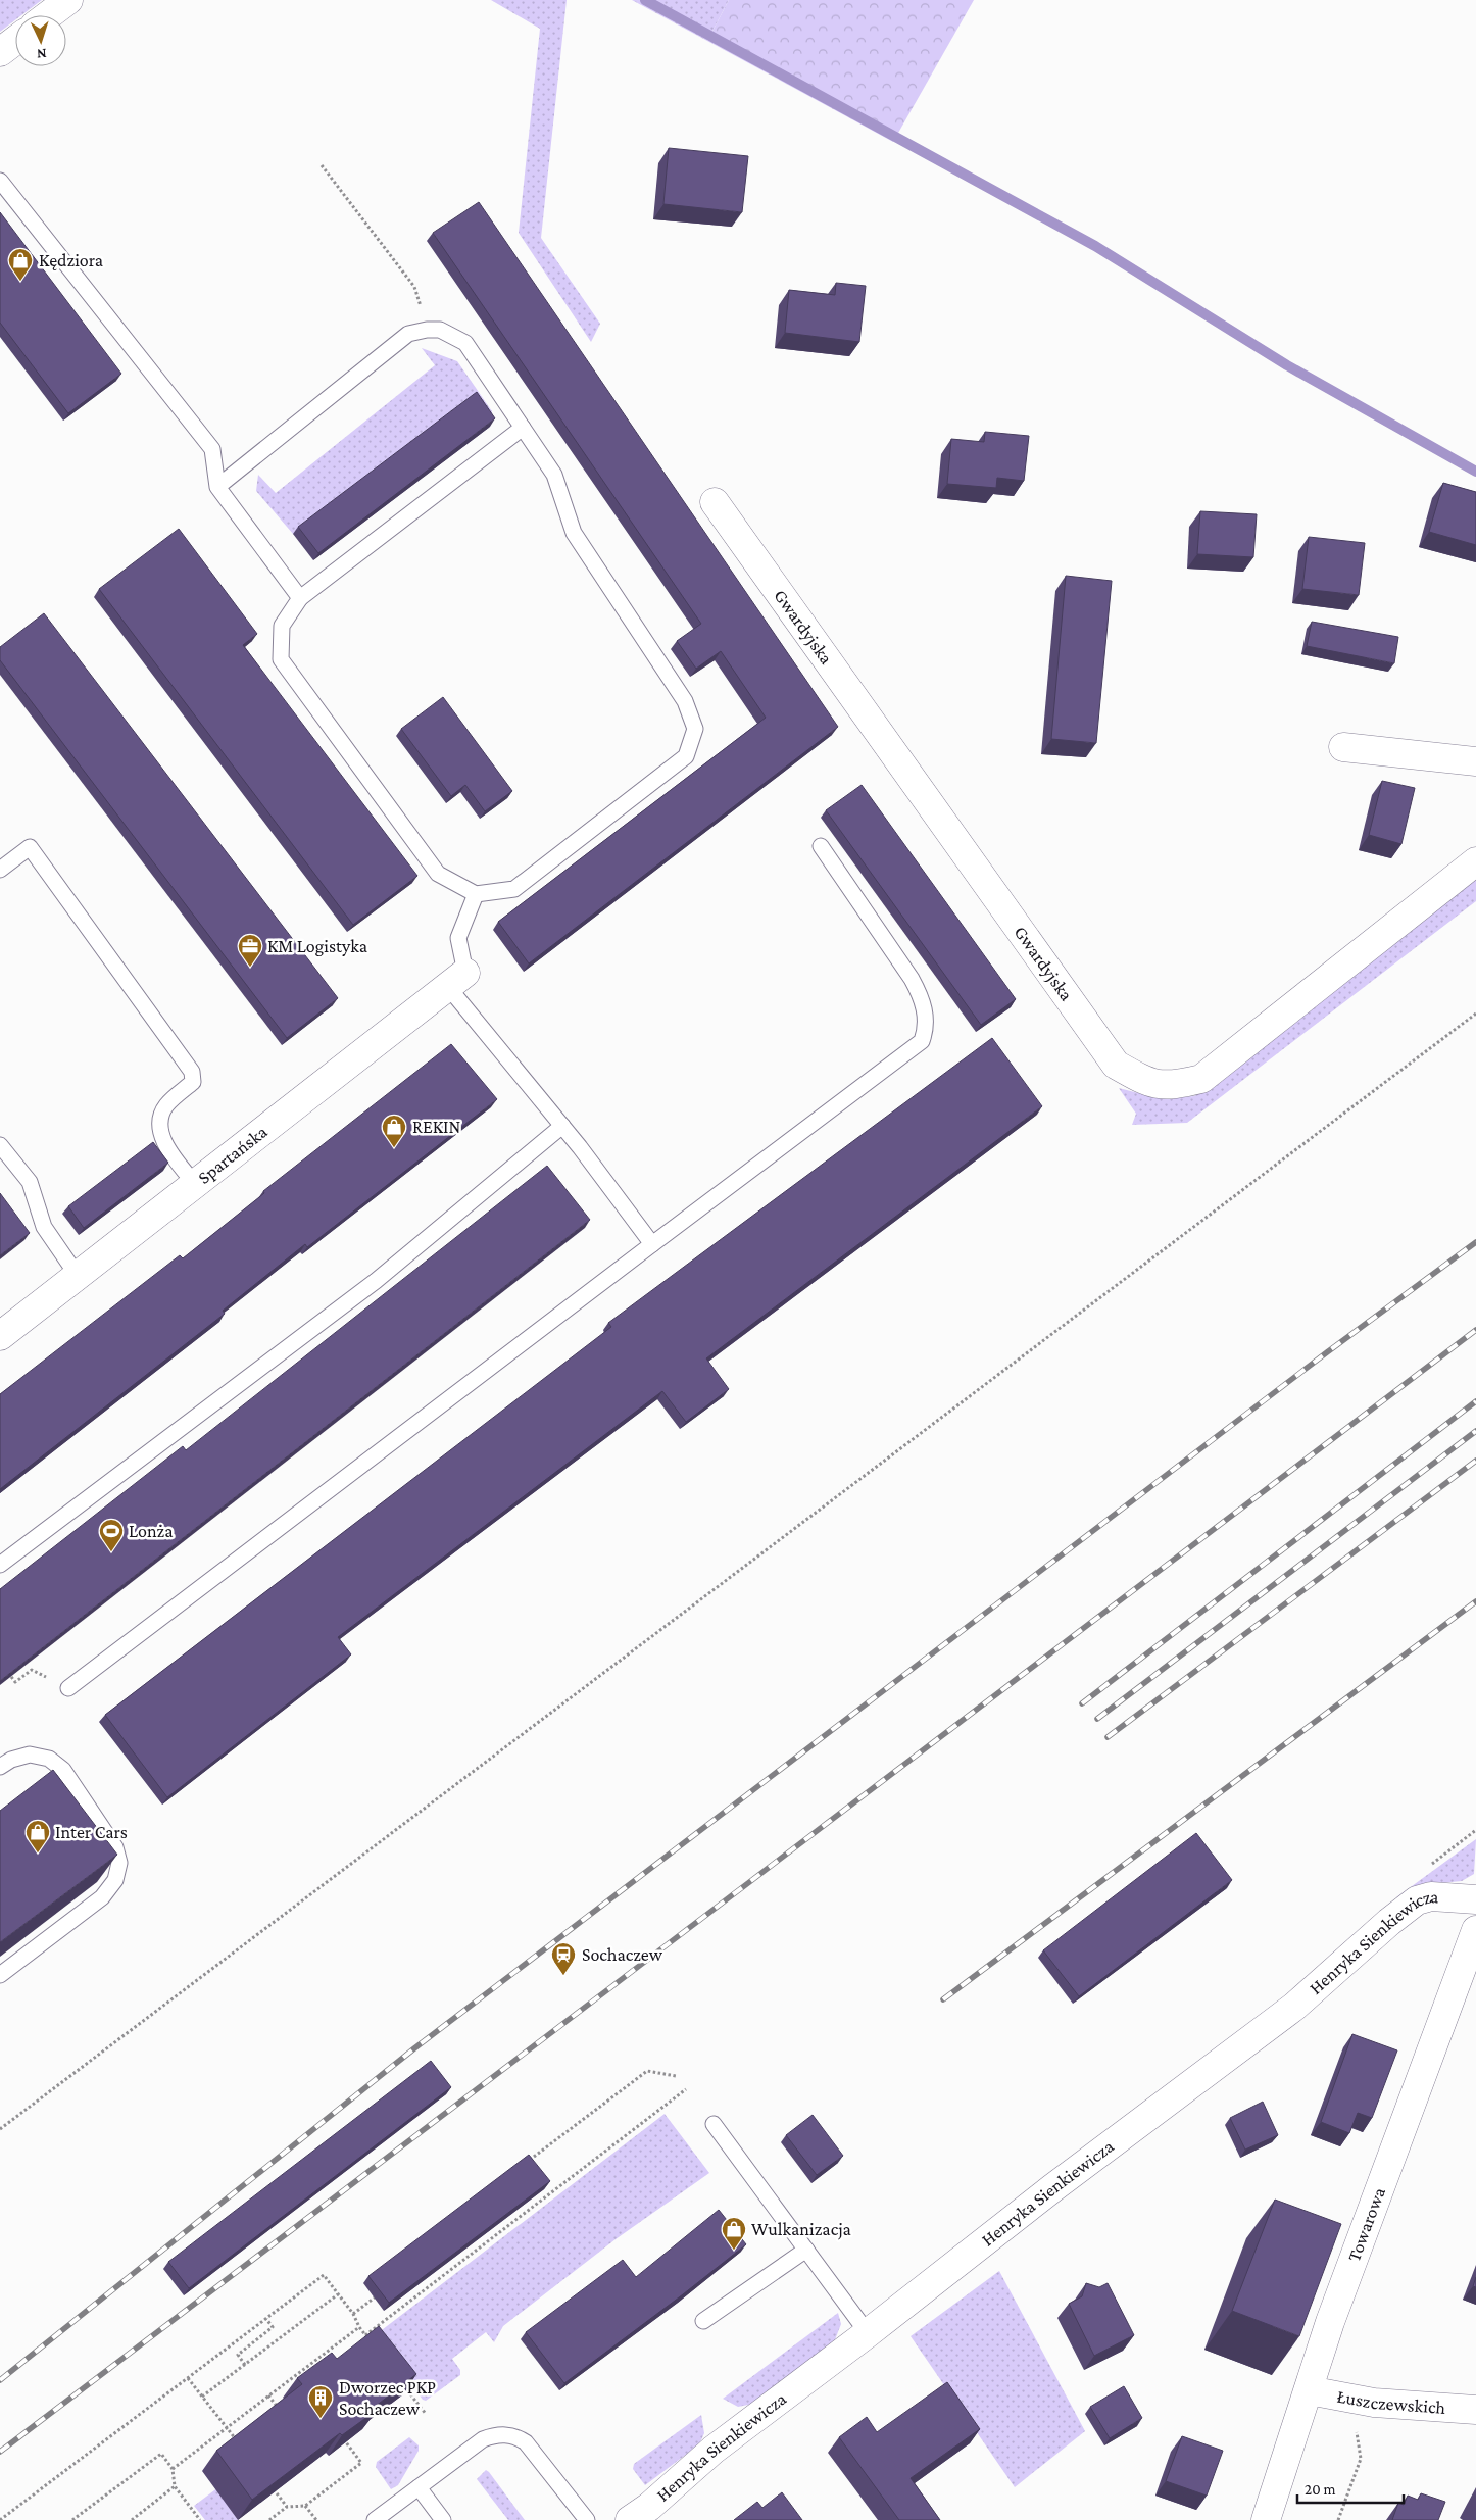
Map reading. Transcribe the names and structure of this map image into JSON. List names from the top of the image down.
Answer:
{
  "streets": {
    "street": [
      "Gwardyjska",
      "Spartańska",
      "Henryka Sienkiewicza",
      "Towarowa",
      "Łuszczewskich"
    ]
  },
  "crossings": [
    ["Towarowa", "Łuszczewskich"]
  ],
  "places": {
    "shop": [
      "Kędziora",
      "REKIN",
      "Inter Cars",
      "Wulkanizacja"
    ],
    "office": ["KM Logistyka"],
    "sports": ["Lonża"],
    "station": ["Sochaczew"],
    "building": ["Dworzec PKP Sochaczew"]
  },
  "scale_bar": "20 m",
  "north": "bottom"
}
